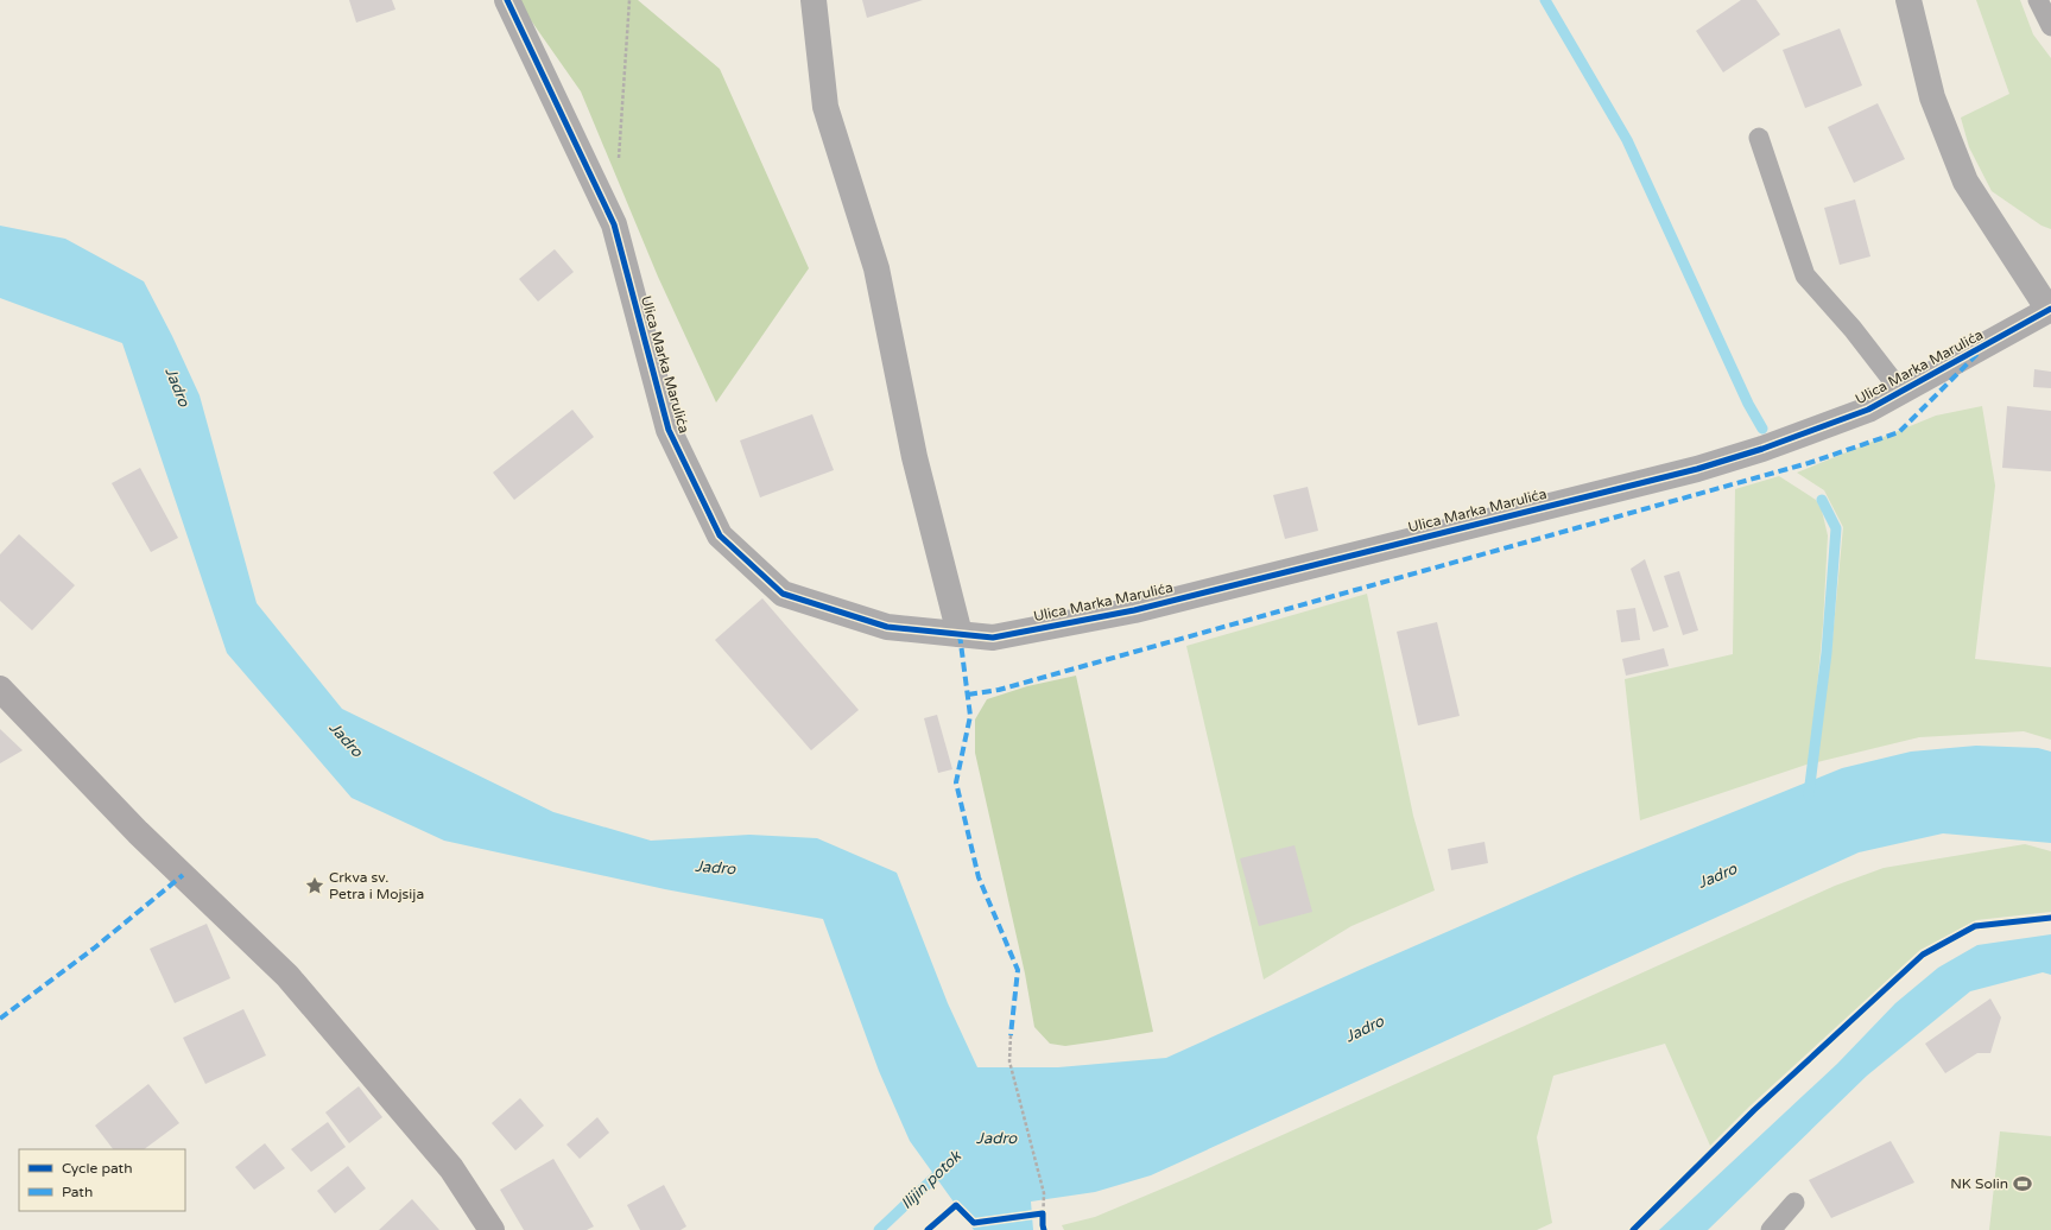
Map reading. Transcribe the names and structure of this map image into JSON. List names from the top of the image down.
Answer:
{
  "streets": {
    "street": ["Ulica Marka Marulića"]
  },
  "water": ["Jadro", "Ilijin potok"],
  "places": {
    "place": ["Crkva sv. Petra i Mojsija"],
    "sports": ["NK Solin"]
  },
  "legend": ["Cycle path", "Path"]
}
